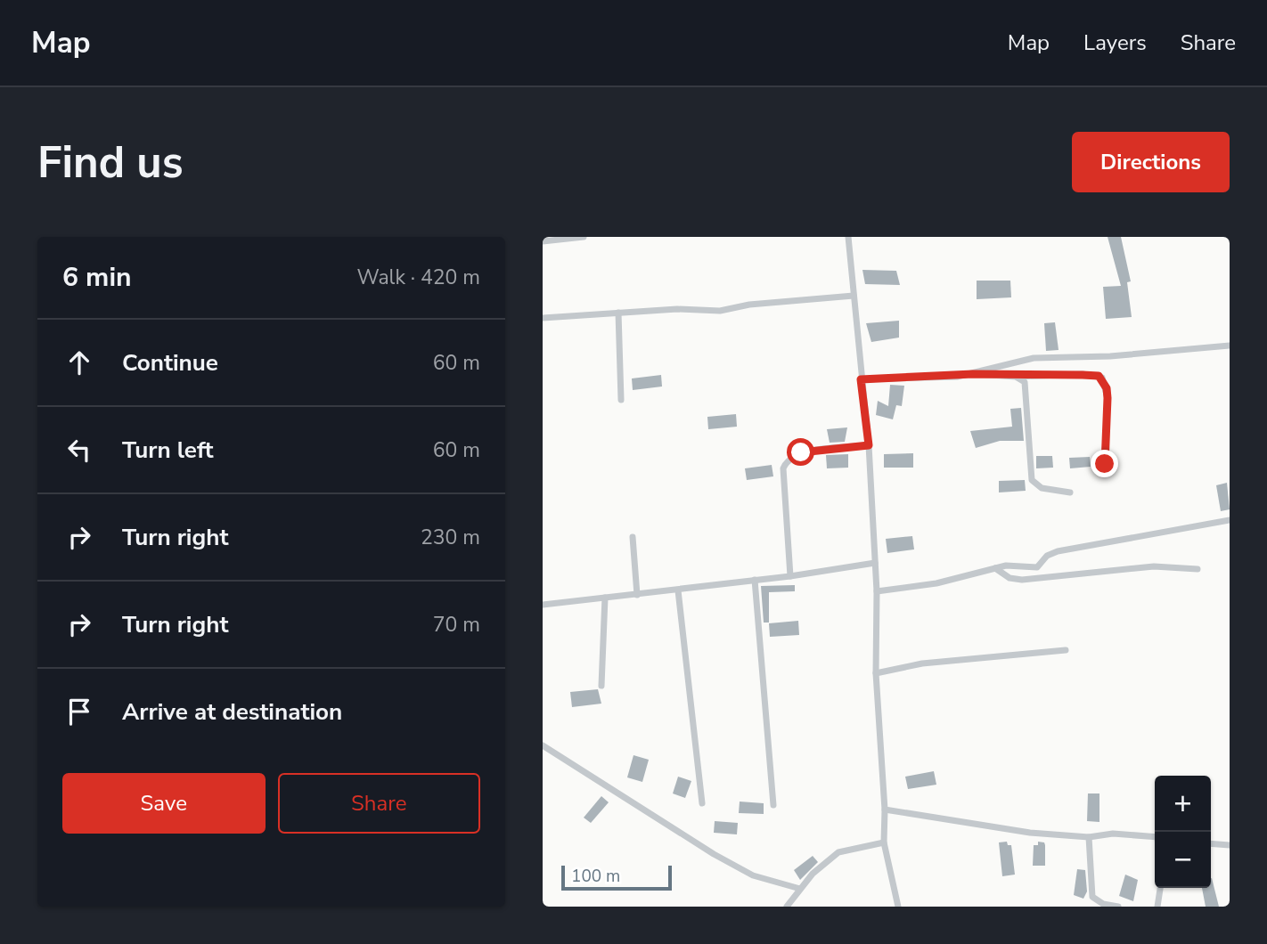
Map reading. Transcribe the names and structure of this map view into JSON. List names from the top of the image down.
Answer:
{
  "scale_bar": "100 m",
  "page": {
    "header": "Map",
    "nav": ["Map", "Layers", "Share"],
    "buttons": [
      "Directions",
      ["Save", "Share"]
    ],
    "title": "Find us",
    "heading": ["6 min", "Walk · 420 m"],
    "list": [
      ["Continue", "60 m"],
      ["Turn left", "60 m"],
      ["Turn right", "230 m"],
      ["Turn right", "70 m"],
      "Arrive at destination"
    ],
    "map_buttons": ["+", "−"],
    "scale": "100 m"
  }
}
